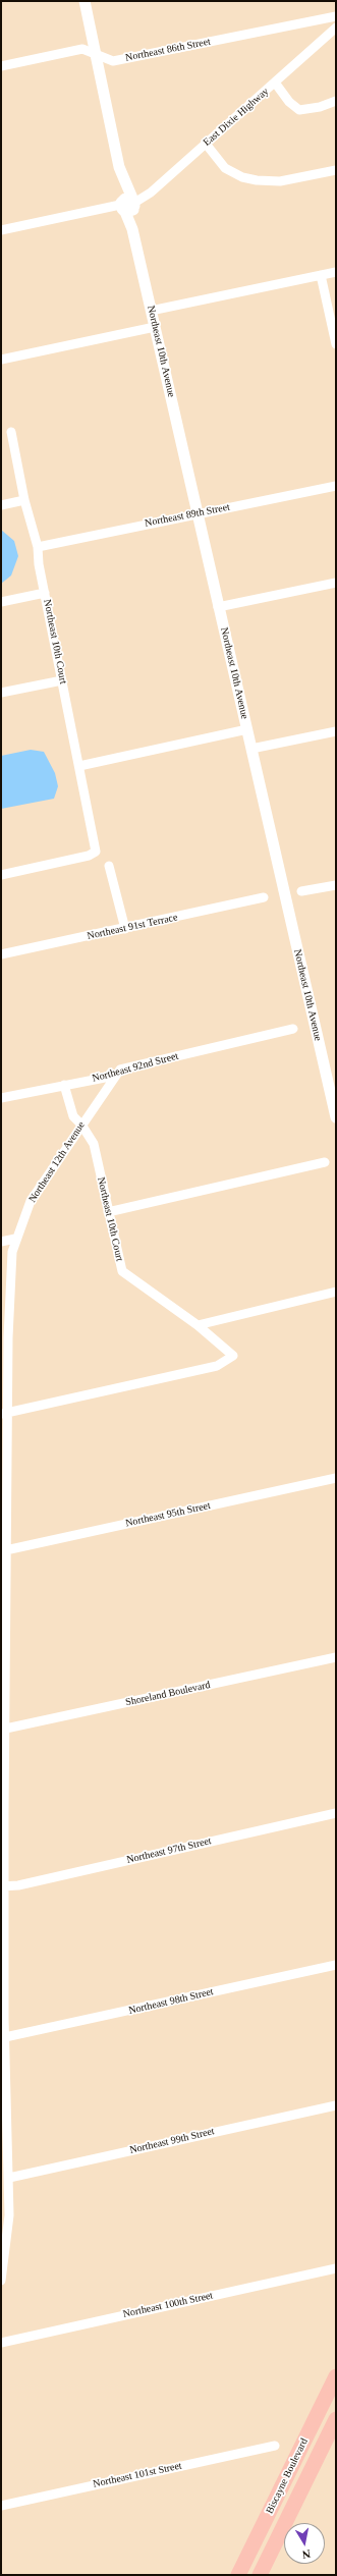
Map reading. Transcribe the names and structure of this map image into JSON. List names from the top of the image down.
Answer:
{
  "streets": {
    "main road": ["Biscayne Boulevard"],
    "street": [
      "Northeast 86th Street",
      "East Dixie Highway",
      "Northeast 10th Avenue",
      "Northeast 89th Street",
      "Northeast 10th Court",
      "Northeast 91st Terrace",
      "Northeast 92nd Street",
      "Northeast 12th Avenue",
      "Northeast 95th Street",
      "Shoreland Boulevard",
      "Northeast 97th Street",
      "Northeast 98th Street",
      "Northeast 99th Street",
      "Northeast 100th Street",
      "Northeast 101st Street"
    ]
  },
  "crossings": [
    ["Northeast 86th Street", "Northeast 10th Avenue"],
    ["East Dixie Highway", "Northeast 10th Avenue"],
    ["Northeast 10th Avenue", "Northeast 89th Street"],
    ["Northeast 89th Street", "Northeast 10th Court"],
    ["Northeast 10th Court", "Northeast 92nd Street"],
    ["Northeast 10th Court", "Northeast 12th Avenue"],
    ["Northeast 92nd Street", "Northeast 12th Avenue"],
    ["Northeast 12th Avenue", "Northeast 95th Street"],
    ["Northeast 12th Avenue", "Shoreland Boulevard"],
    ["Northeast 12th Avenue", "Northeast 97th Street"],
    ["Northeast 12th Avenue", "Northeast 98th Street"],
    ["Northeast 12th Avenue", "Northeast 99th Street"]
  ],
  "north": "bottom"
}
